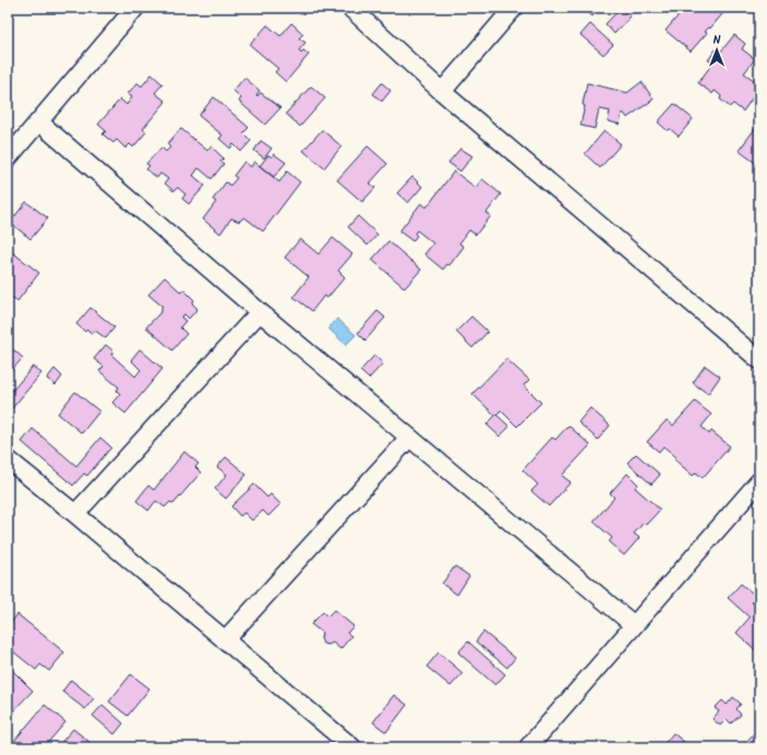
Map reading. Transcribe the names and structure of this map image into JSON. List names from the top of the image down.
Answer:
{
  "north": "top"
}
